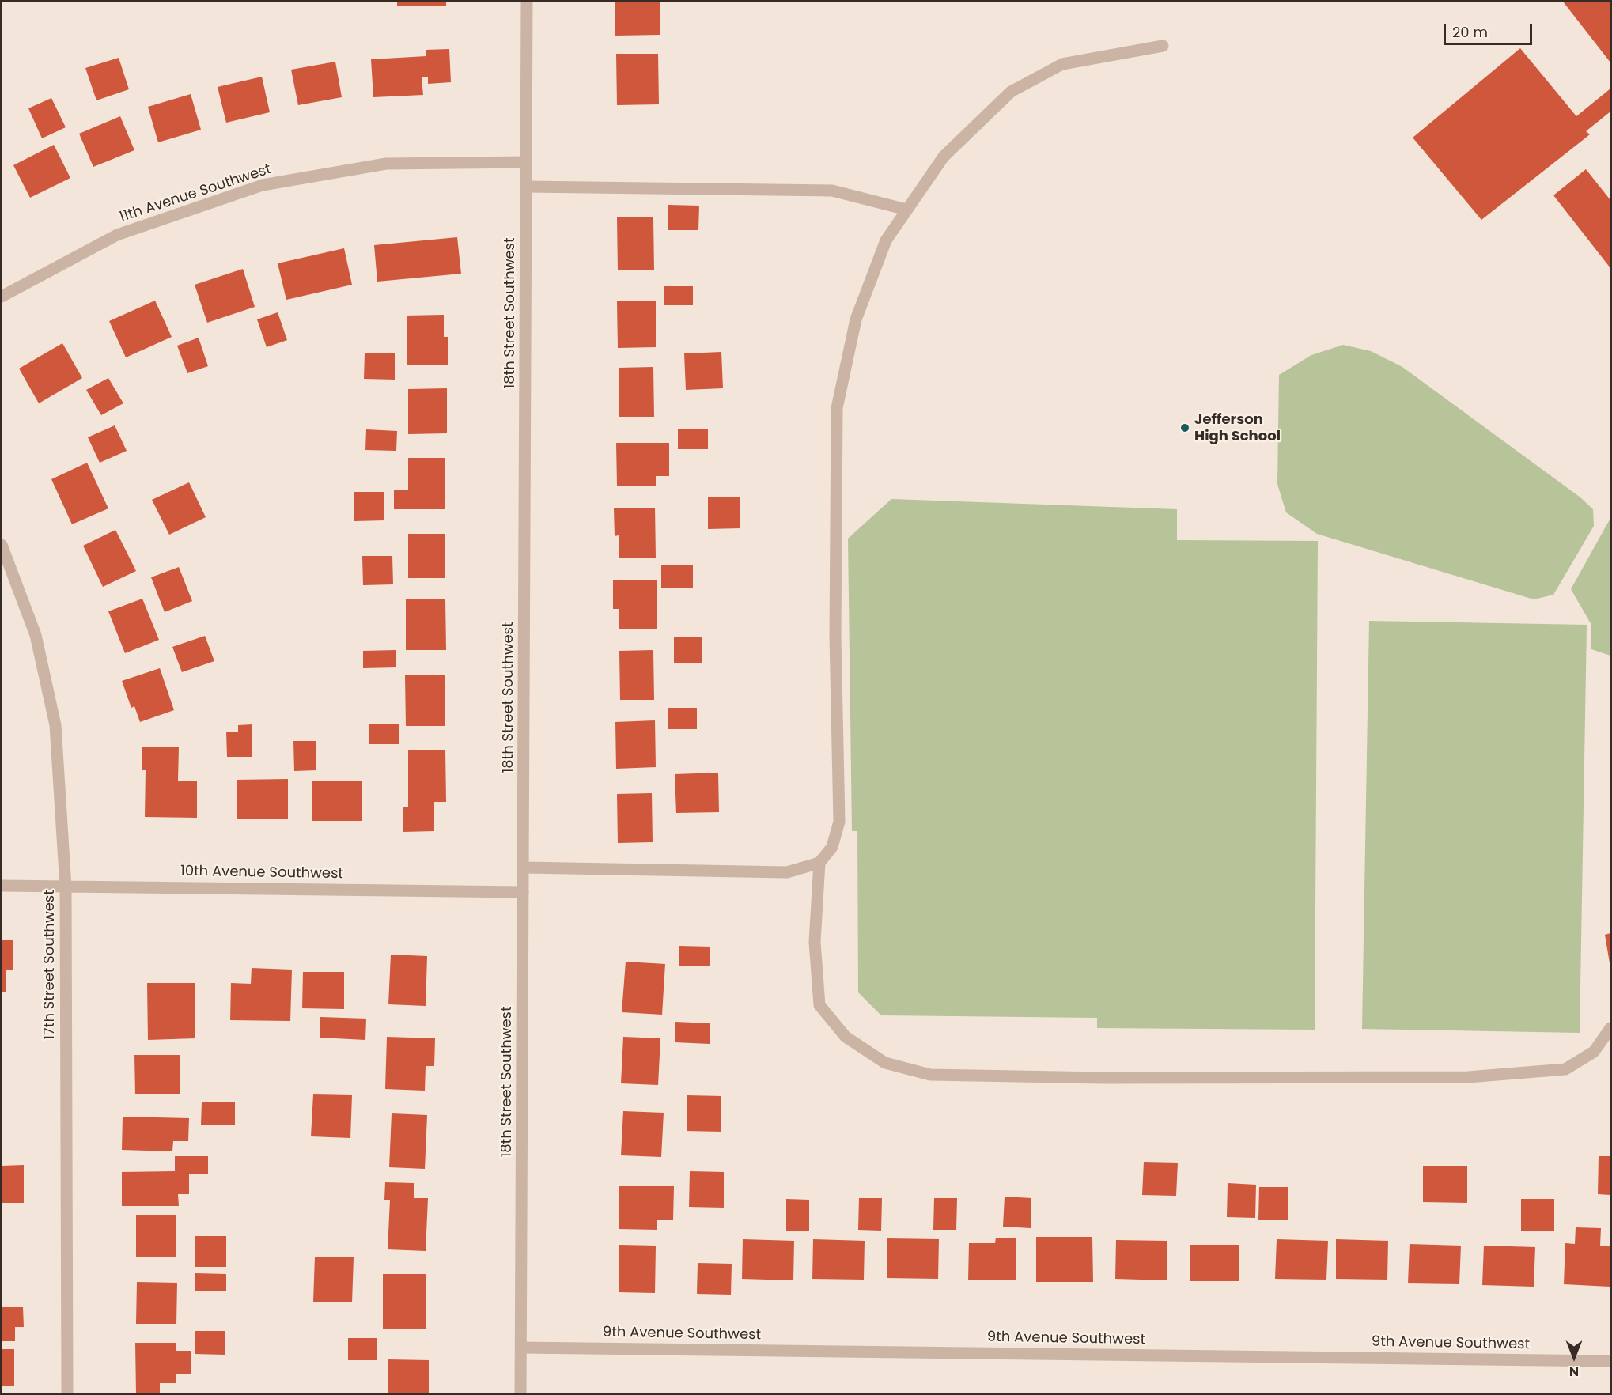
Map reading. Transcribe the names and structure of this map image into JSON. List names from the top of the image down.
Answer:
{
  "streets": {
    "street": [
      "11th Avenue Southwest",
      "18th Street Southwest",
      "10th Avenue Southwest",
      "17th Street Southwest",
      "9th Avenue Southwest"
    ]
  },
  "crossings": [
    ["11th Avenue Southwest", "18th Street Southwest"],
    ["18th Street Southwest", "10th Avenue Southwest"],
    ["18th Street Southwest", "9th Avenue Southwest"],
    ["10th Avenue Southwest", "17th Street Southwest"]
  ],
  "places": ["Jefferson High School"],
  "scale_bar": "20 m",
  "north": "bottom"
}
